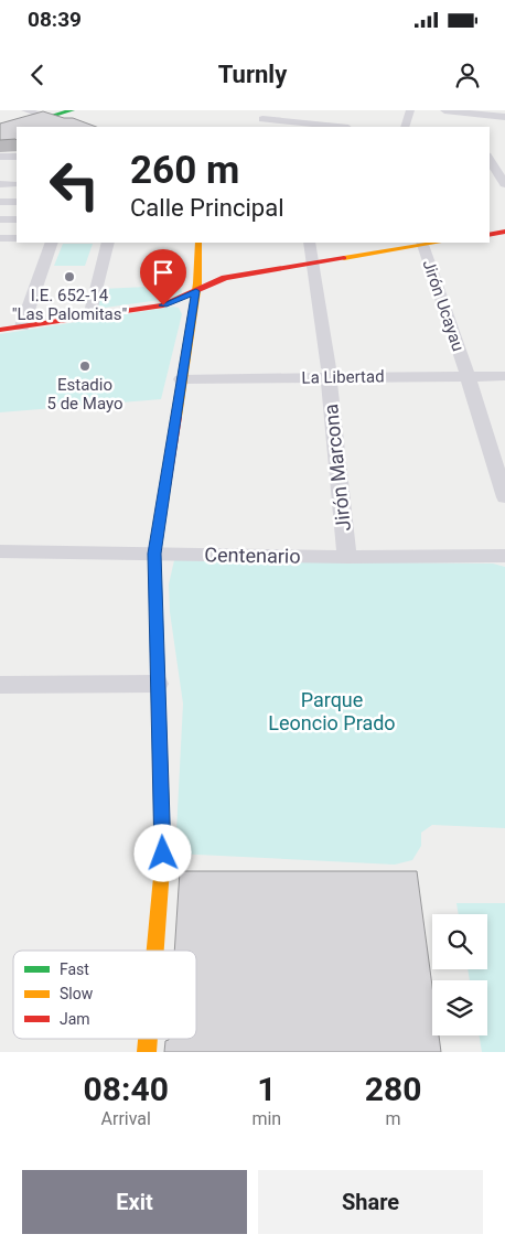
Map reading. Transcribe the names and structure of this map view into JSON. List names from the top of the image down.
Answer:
{
  "streets": {
    "street": [
      "Jirón Ucayau",
      "La Libertad",
      "Jirón Marcona",
      "Centenario"
    ]
  },
  "crossings": [
    ["Jirón Ucayau", "La Libertad"],
    ["La Libertad", "Jirón Marcona"],
    ["Jirón Marcona", "Centenario"]
  ],
  "parks": ["Parque Leoncio Prado"],
  "places": ["I.E. 652-14 \"Las Palomitas\"", "Estadio 5 de Mayo"],
  "legend": ["Fast", "Slow", "Jam"],
  "page": {
    "status": "08:39",
    "header": "Turnly",
    "turn": ["260 m", "Calle Principal"],
    "eta": [
      "08:40",
      "Arrival",
      "1",
      "min",
      "280",
      "m"
    ],
    "buttons": ["Exit", "Share"]
  }
}
